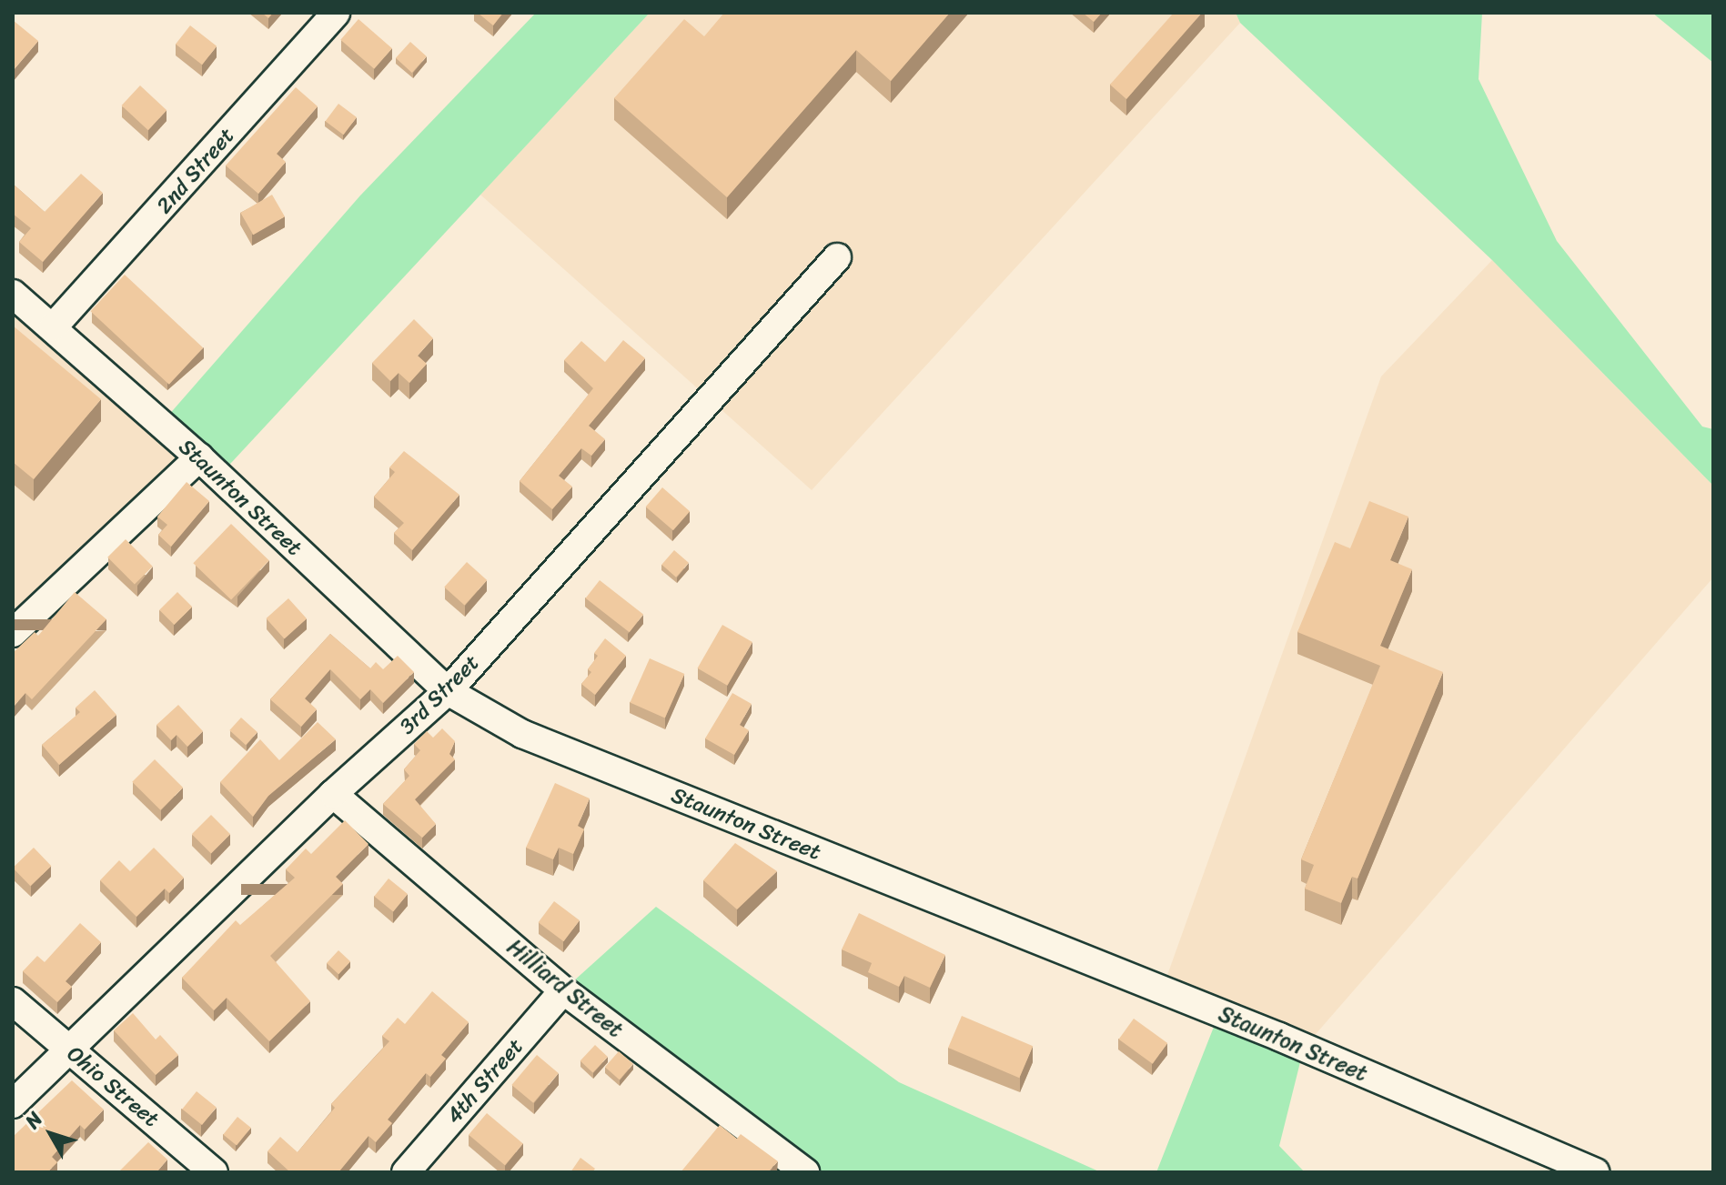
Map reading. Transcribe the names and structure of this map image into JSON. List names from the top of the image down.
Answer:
{
  "streets": {
    "street": [
      "2nd Street",
      "Staunton Street",
      "3rd Street",
      "Hilliard Street",
      "4th Street",
      "Ohio Street"
    ]
  },
  "crossings": [
    ["2nd Street", "Staunton Street"],
    ["Staunton Street", "3rd Street"],
    ["3rd Street", "Hilliard Street"],
    ["3rd Street", "Ohio Street"],
    ["Hilliard Street", "4th Street"]
  ],
  "north": "top left"
}
